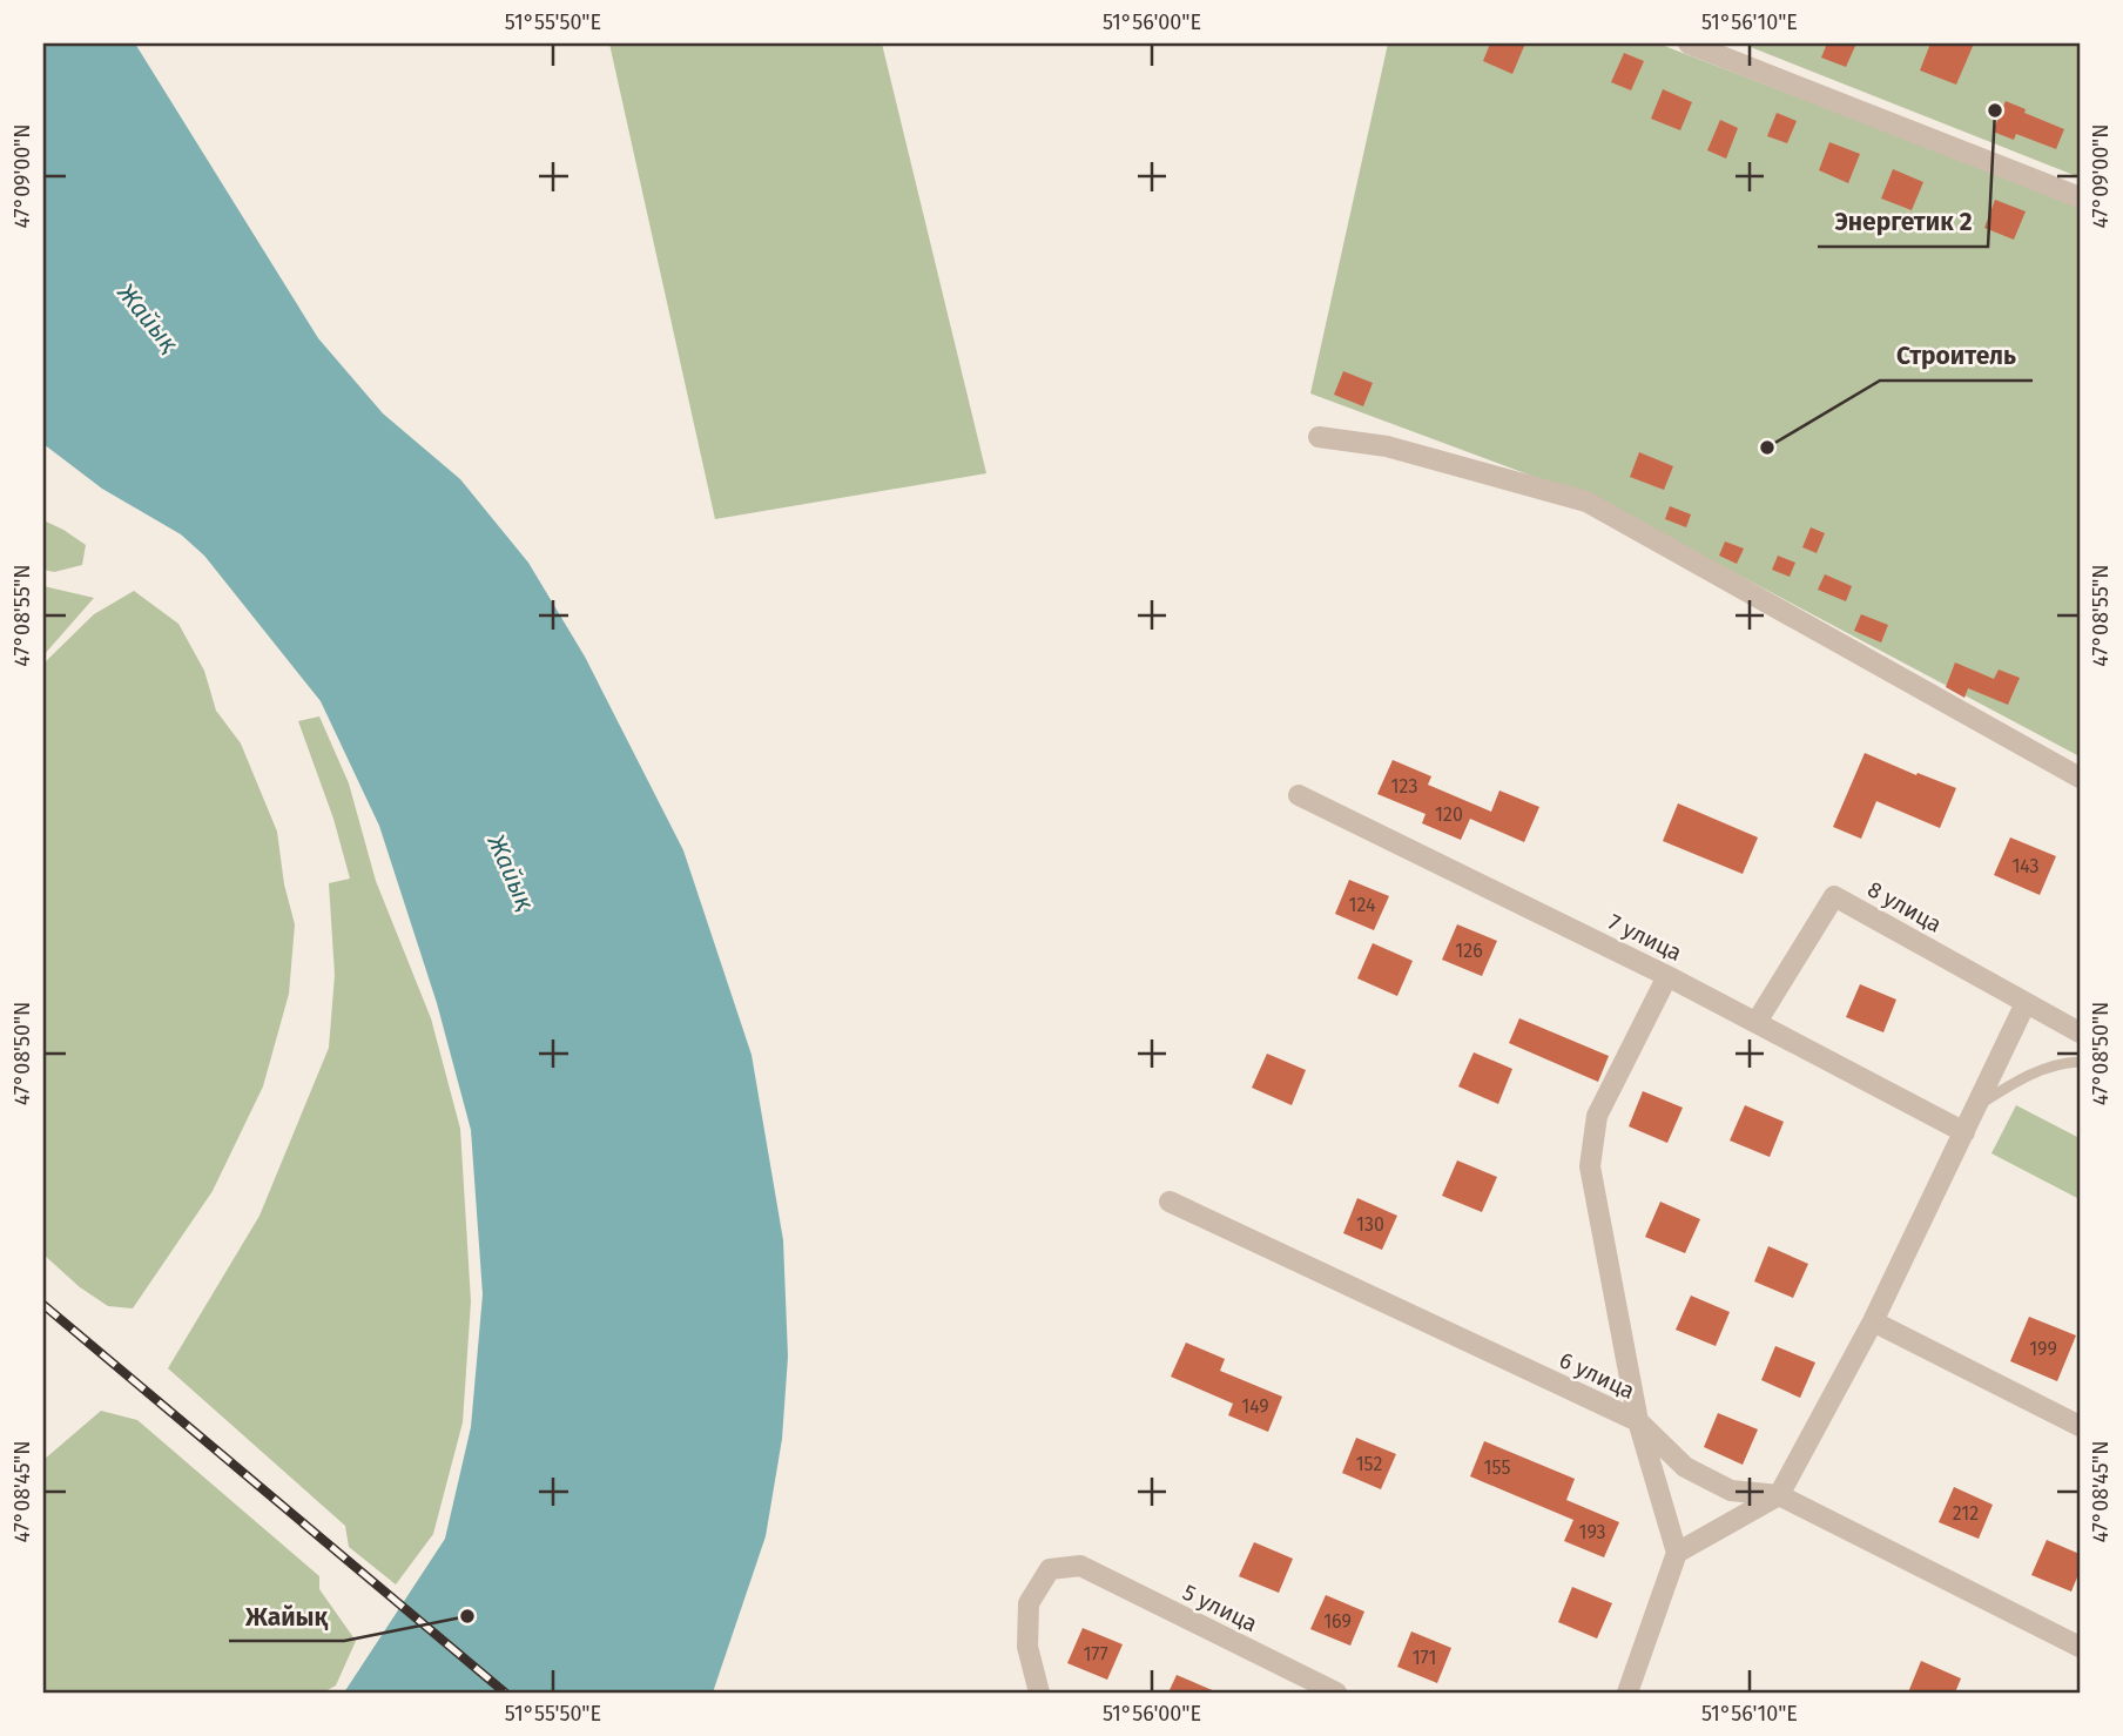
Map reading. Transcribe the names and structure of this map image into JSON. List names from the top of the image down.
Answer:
{
  "streets": {
    "street": [
      "8 улица",
      "7 улица",
      "6 улица",
      "5 улица"
    ]
  },
  "crossings": [
    ["8 улица", "7 улица"]
  ],
  "water": ["Жайық"],
  "places": ["Энергетик 2", "Строитель", "Жайық"],
  "house_numbers": [
    "123",
    "120",
    "143",
    "124",
    "126",
    "130",
    "199",
    "149",
    "152",
    "155",
    "212",
    "193",
    "169",
    "177",
    "171"
  ],
  "coordinates": [
    "51°55'50\"E",
    "51°56'00\"E",
    "51°56'10\"E",
    "47°09'00\"N",
    "47°08'55\"N",
    "47°08'50\"N",
    "47°08'45\"N"
  ]
}
